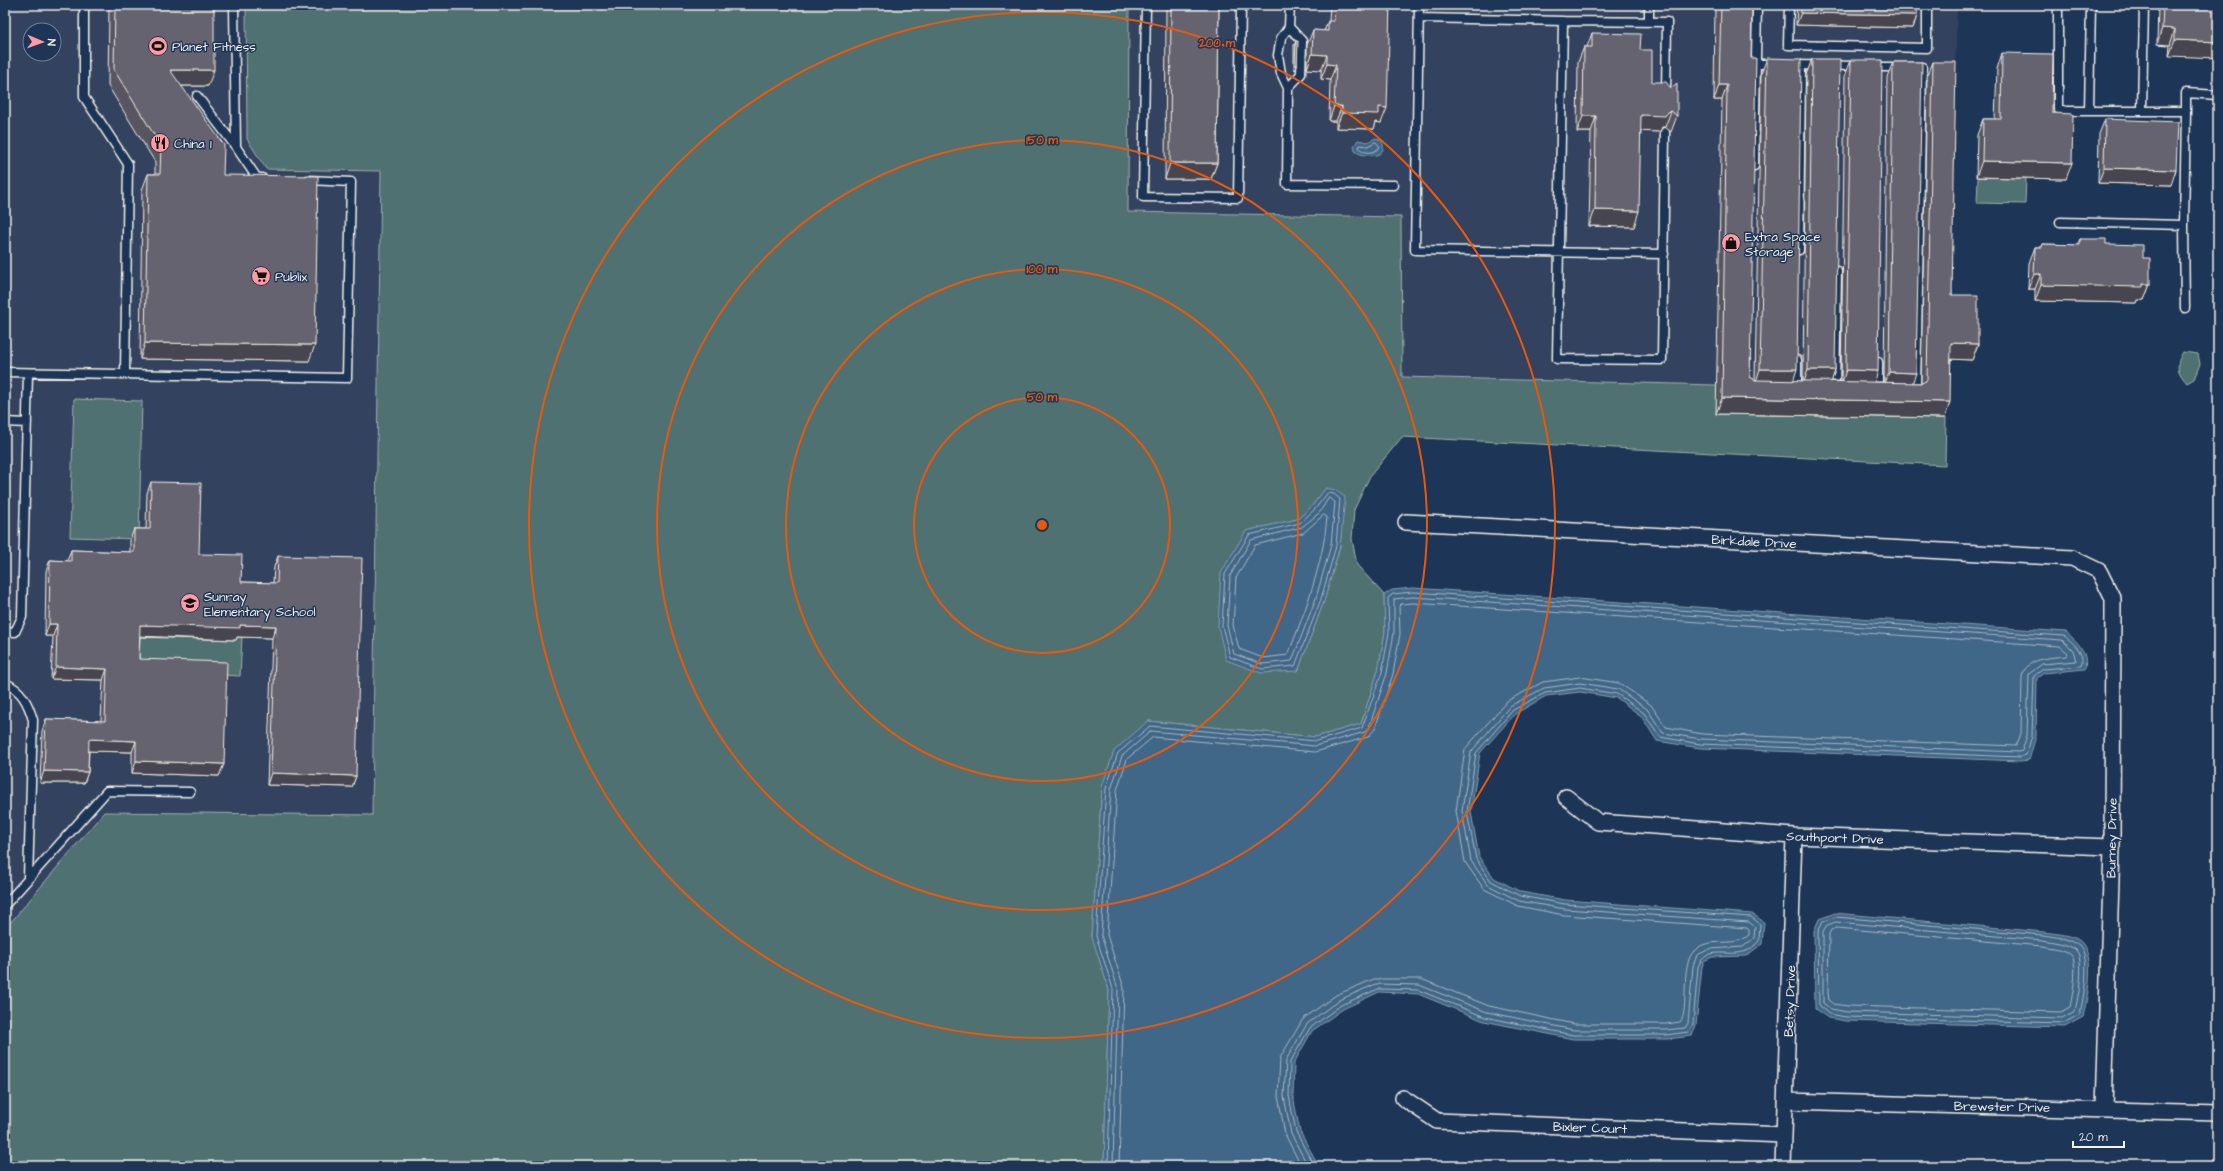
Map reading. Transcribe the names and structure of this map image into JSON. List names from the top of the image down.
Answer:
{
  "streets": {
    "street": [
      "Birkdale Drive",
      "Southport Drive",
      "Burney Drive",
      "Betsy Drive",
      "Brewster Drive",
      "Bixler Court"
    ]
  },
  "crossings": [
    ["Birkdale Drive", "Burney Drive"],
    ["Southport Drive", "Burney Drive"],
    ["Southport Drive", "Betsy Drive"],
    ["Burney Drive", "Brewster Drive"],
    ["Betsy Drive", "Brewster Drive"],
    ["Betsy Drive", "Bixler Court"]
  ],
  "places": {
    "sports": ["Planet Fitness"],
    "restaurant": ["China 1"],
    "shop": ["Extra Space Storage"],
    "supermarket": ["Publix"],
    "school or university": ["Sunray Elementary School"]
  },
  "scale_bar": "20 m",
  "north": "right",
  "rings": [
    "200 m",
    "150 m",
    "100 m",
    "50 m"
  ]
}
